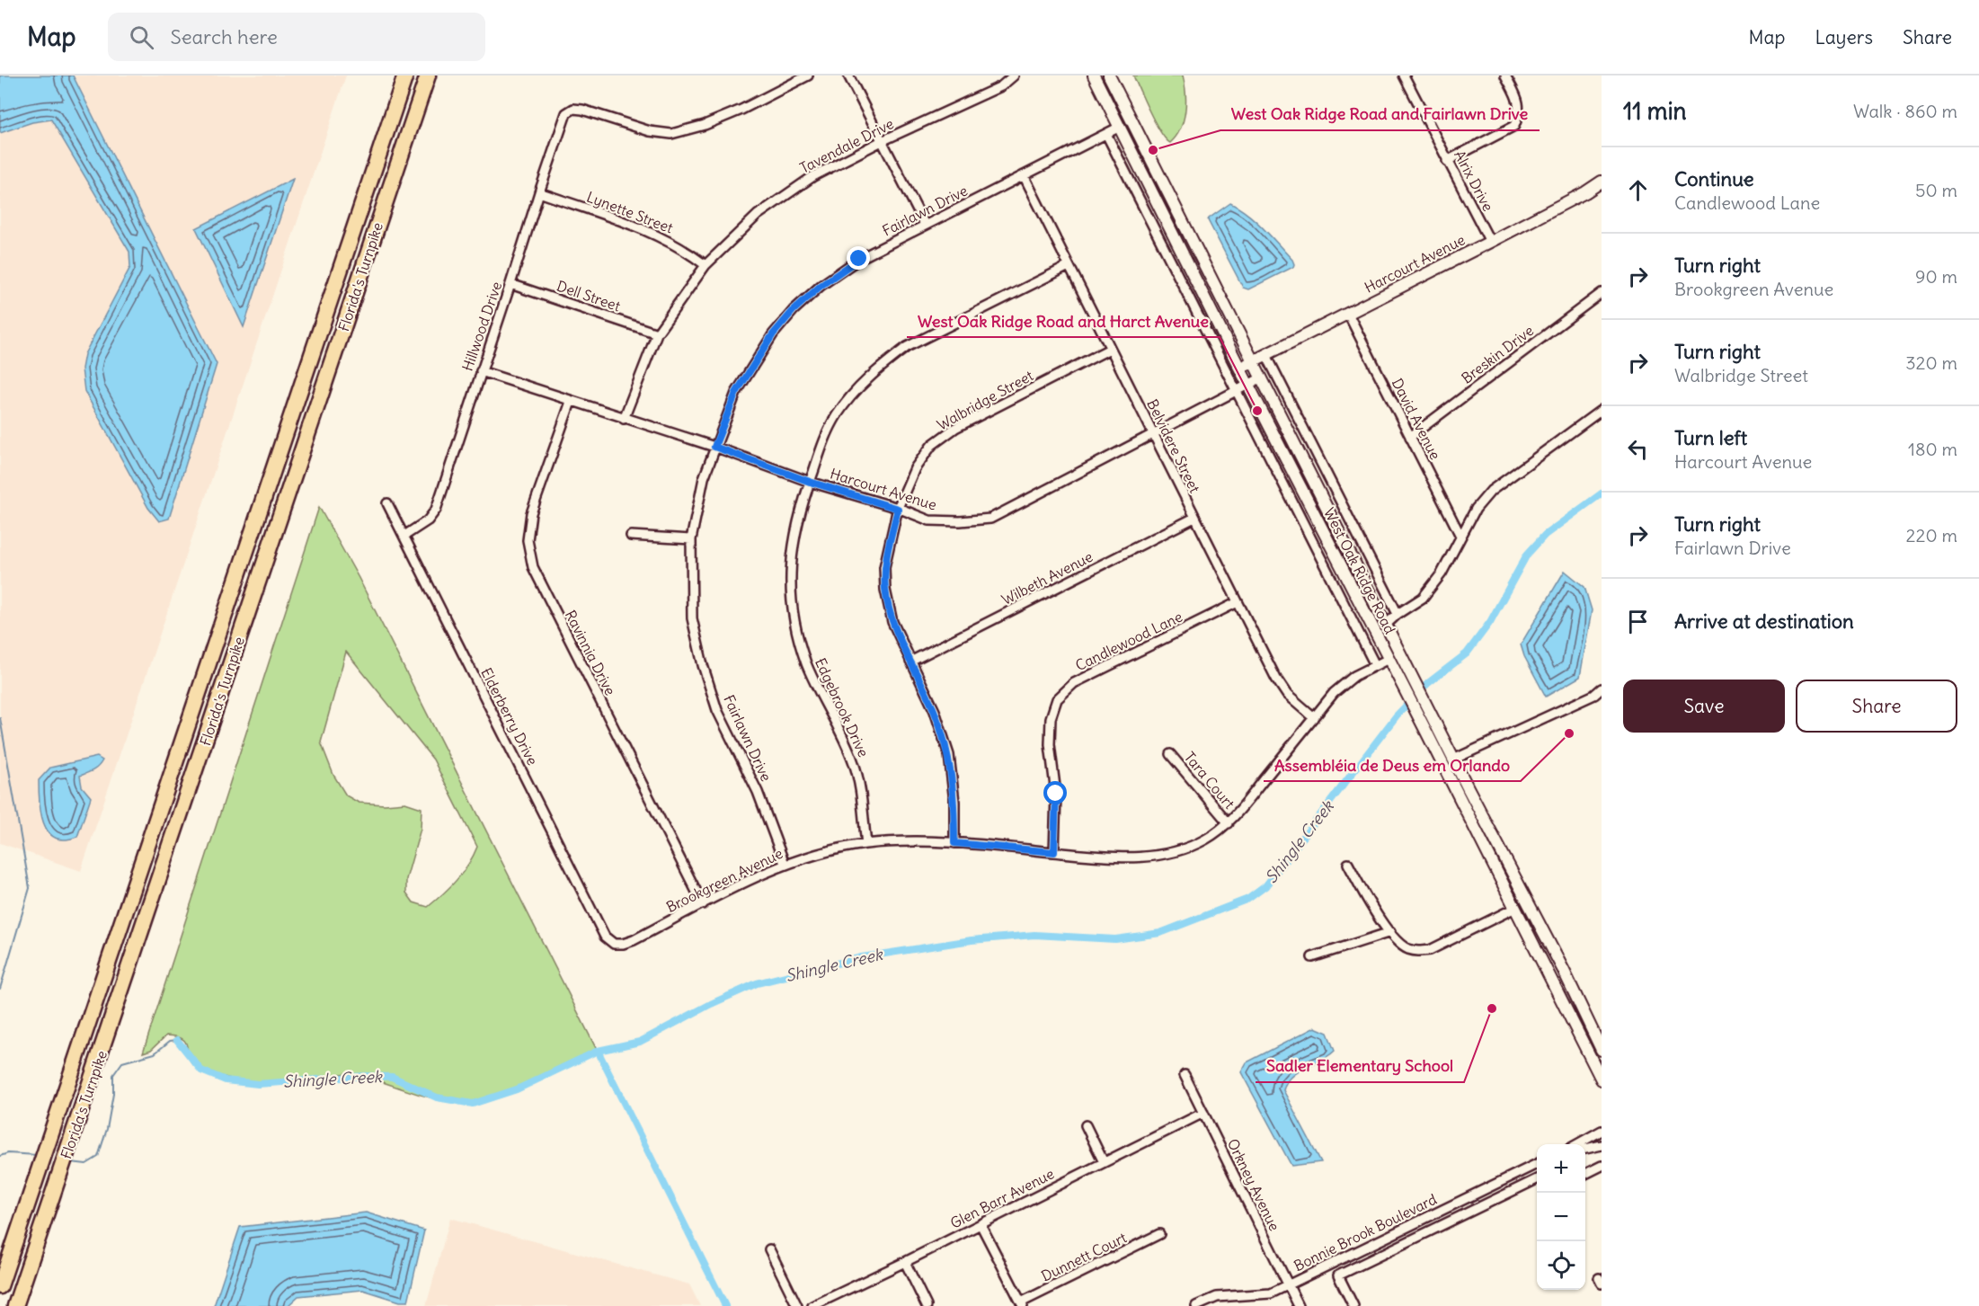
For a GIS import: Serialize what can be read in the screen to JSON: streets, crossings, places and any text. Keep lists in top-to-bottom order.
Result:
{
  "streets": {
    "highway": ["Florida's Turnpike"],
    "street": [
      "Tavendale Drive",
      "Alrix Drive",
      "Fairlawn Drive",
      "Lynette Street",
      "Harcourt Avenue",
      "Dell Street",
      "Hillwood Drive",
      "Breskin Drive",
      "Walbridge Street",
      "David Avenue",
      "Belvidere Street",
      "West Oak Ridge Road",
      "Wilbeth Avenue",
      "Candlewood Lane",
      "Ravinnia Drive",
      "Edgebrook Drive",
      "Elderberry Drive",
      "Tara Court",
      "Brookgreen Avenue",
      "Orkney Avenue",
      "Glen Barr Avenue",
      "Bonnie Brook Boulevard",
      "Dunnett Court"
    ]
  },
  "crossings": [
    ["Tavendale Drive", "Lynette Street"],
    ["Tavendale Drive", "Harcourt Avenue"],
    ["Tavendale Drive", "Dell Street"],
    ["Alrix Drive", "Harcourt Avenue"],
    ["Fairlawn Drive", "Harcourt Avenue"],
    ["Fairlawn Drive", "Belvidere Street"],
    ["Fairlawn Drive", "West Oak Ridge Road"],
    ["Fairlawn Drive", "Brookgreen Avenue"],
    ["Lynette Street", "Hillwood Drive"],
    ["Harcourt Avenue", "Hillwood Drive"],
    ["Harcourt Avenue", "Walbridge Street"],
    ["Harcourt Avenue", "David Avenue"],
    ["Harcourt Avenue", "Belvidere Street"],
    ["Harcourt Avenue", "West Oak Ridge Road"],
    ["Harcourt Avenue", "Ravinnia Drive"],
    ["Harcourt Avenue", "Edgebrook Drive"],
    ["Dell Street", "Hillwood Drive"],
    ["Hillwood Drive", "Elderberry Drive"],
    ["Breskin Drive", "David Avenue"],
    ["Walbridge Street", "Belvidere Street"],
    ["Walbridge Street", "Wilbeth Avenue"],
    ["Walbridge Street", "Brookgreen Avenue"],
    ["Belvidere Street", "Wilbeth Avenue"],
    ["Belvidere Street", "Candlewood Lane"],
    ["Belvidere Street", "Edgebrook Drive"],
    ["Belvidere Street", "Brookgreen Avenue"],
    ["West Oak Ridge Road", "Brookgreen Avenue"],
    ["Candlewood Lane", "Brookgreen Avenue"],
    ["Ravinnia Drive", "Brookgreen Avenue"],
    ["Edgebrook Drive", "Brookgreen Avenue"],
    ["Elderberry Drive", "Brookgreen Avenue"],
    ["Tara Court", "Brookgreen Avenue"],
    ["Orkney Avenue", "Glen Barr Avenue"],
    ["Orkney Avenue", "Bonnie Brook Boulevard"]
  ],
  "water": ["Shingle Creek"],
  "places": [
    "West Oak Ridge Road and Fairlawn Drive",
    "West Oak Ridge Road and Harct Avenue",
    "Assembléia de Deus em Orlando",
    "Sadler Elementary School"
  ],
  "page": {
    "header": "Map",
    "search": "Search here",
    "nav": ["Map", "Layers", "Share"],
    "heading": ["11 min", "Walk · 860 m"],
    "list": [
      ["Continue", "Candlewood Lane", "50 m"],
      ["Turn right", "Brookgreen Avenue", "90 m"],
      ["Turn right", "Walbridge Street", "320 m"],
      ["Turn left", "Harcourt Avenue", "180 m"],
      ["Turn right", "Fairlawn Drive", "220 m"],
      "Arrive at destination"
    ],
    "buttons": ["Save", "Share"],
    "map_buttons": ["+", "−"]
  }
}
